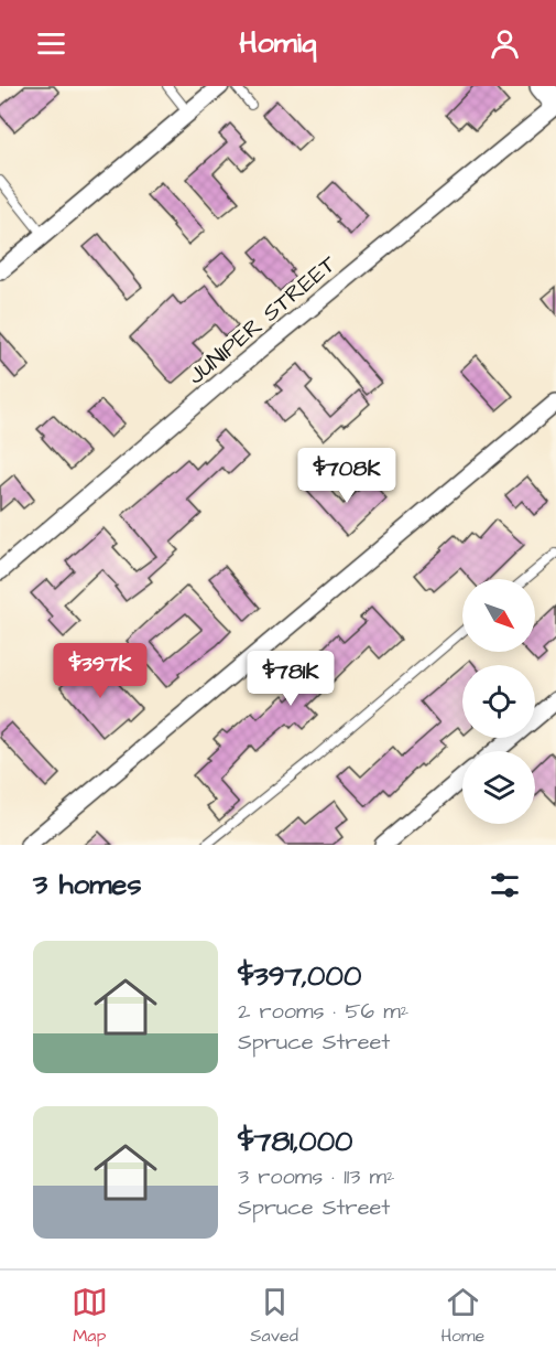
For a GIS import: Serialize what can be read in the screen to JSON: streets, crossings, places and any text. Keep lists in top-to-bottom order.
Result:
{
  "streets": {
    "street": ["JUNIPER STREET"]
  },
  "north": "bottom right",
  "page": {
    "header": "Homiq",
    "price": ["$708K", "$397K", "$781K"],
    "heading": "3 homes",
    "list": [
      {
        "name": "$397,000",
        "note": "2 rooms · 56 m² · Spruce Street"
      },
      {
        "name": "$781,000",
        "note": "3 rooms · 113 m² · Spruce Street"
      }
    ],
    "tabs": ["Map", "Saved", "Home"]
  }
}
